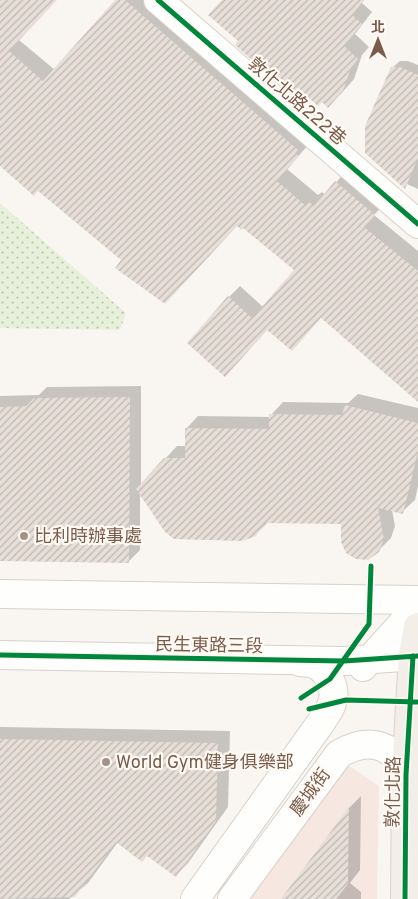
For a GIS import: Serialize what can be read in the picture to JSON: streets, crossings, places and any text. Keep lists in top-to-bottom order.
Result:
{
  "streets": {
    "main road": ["敦化北路"],
    "street": ["敦化北路222巷", "民生東路三段", "慶城街"]
  },
  "crossings": [
    ["民生東路三段", "慶城街"],
    ["民生東路三段", "敦化北路"],
    ["慶城街", "敦化北路"]
  ],
  "places": ["比利時辦事處", "World Gym健身俱樂部"],
  "north": "top"
}
